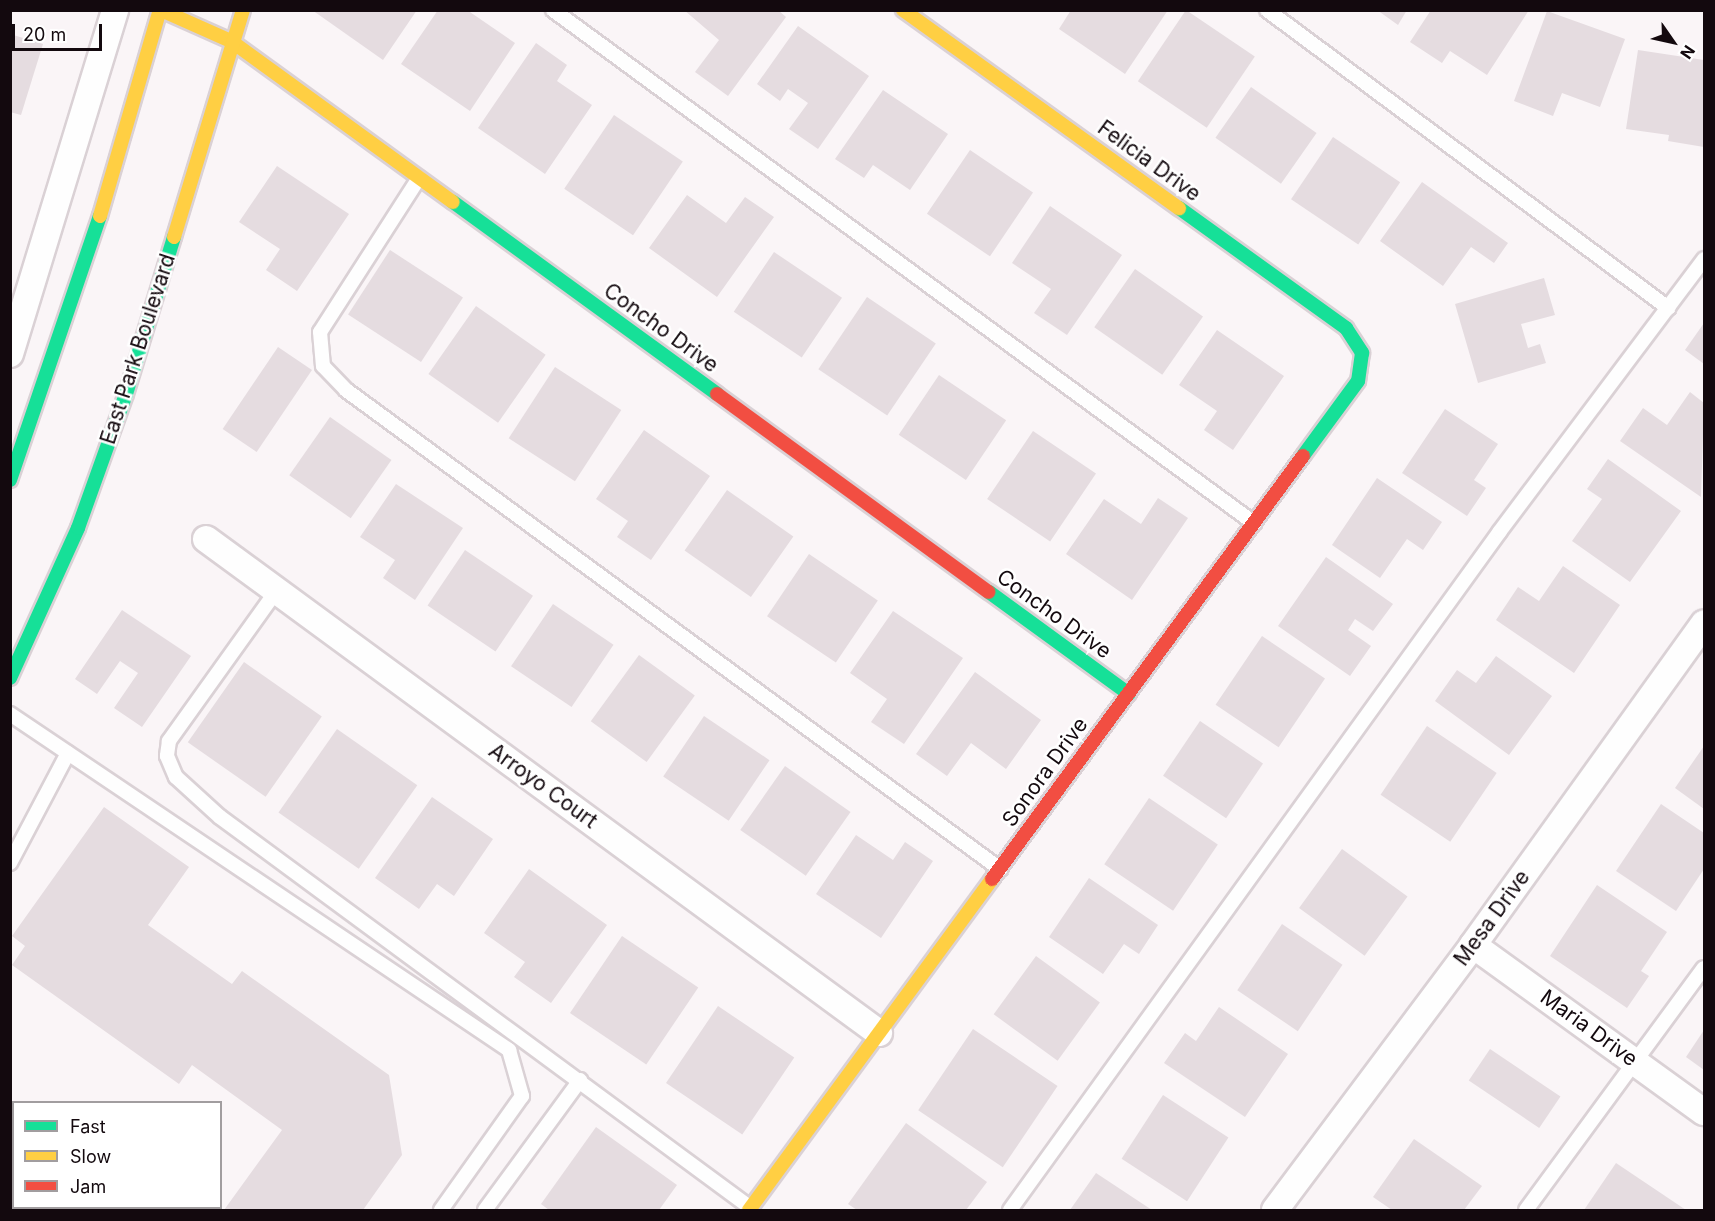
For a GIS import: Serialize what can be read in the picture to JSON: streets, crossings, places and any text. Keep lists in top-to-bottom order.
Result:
{
  "streets": {
    "street": [
      "Felicia Drive",
      "Concho Drive",
      "East Park Boulevard",
      "Sonora Drive",
      "Arroyo Court",
      "Mesa Drive",
      "Maria Drive"
    ]
  },
  "crossings": [
    ["Felicia Drive", "Sonora Drive"],
    ["Concho Drive", "East Park Boulevard"],
    ["Concho Drive", "Sonora Drive"],
    ["Sonora Drive", "Arroyo Court"],
    ["Mesa Drive", "Maria Drive"]
  ],
  "legend": ["Fast", "Slow", "Jam"],
  "scale_bar": "20 m",
  "north": "bottom right"
}
